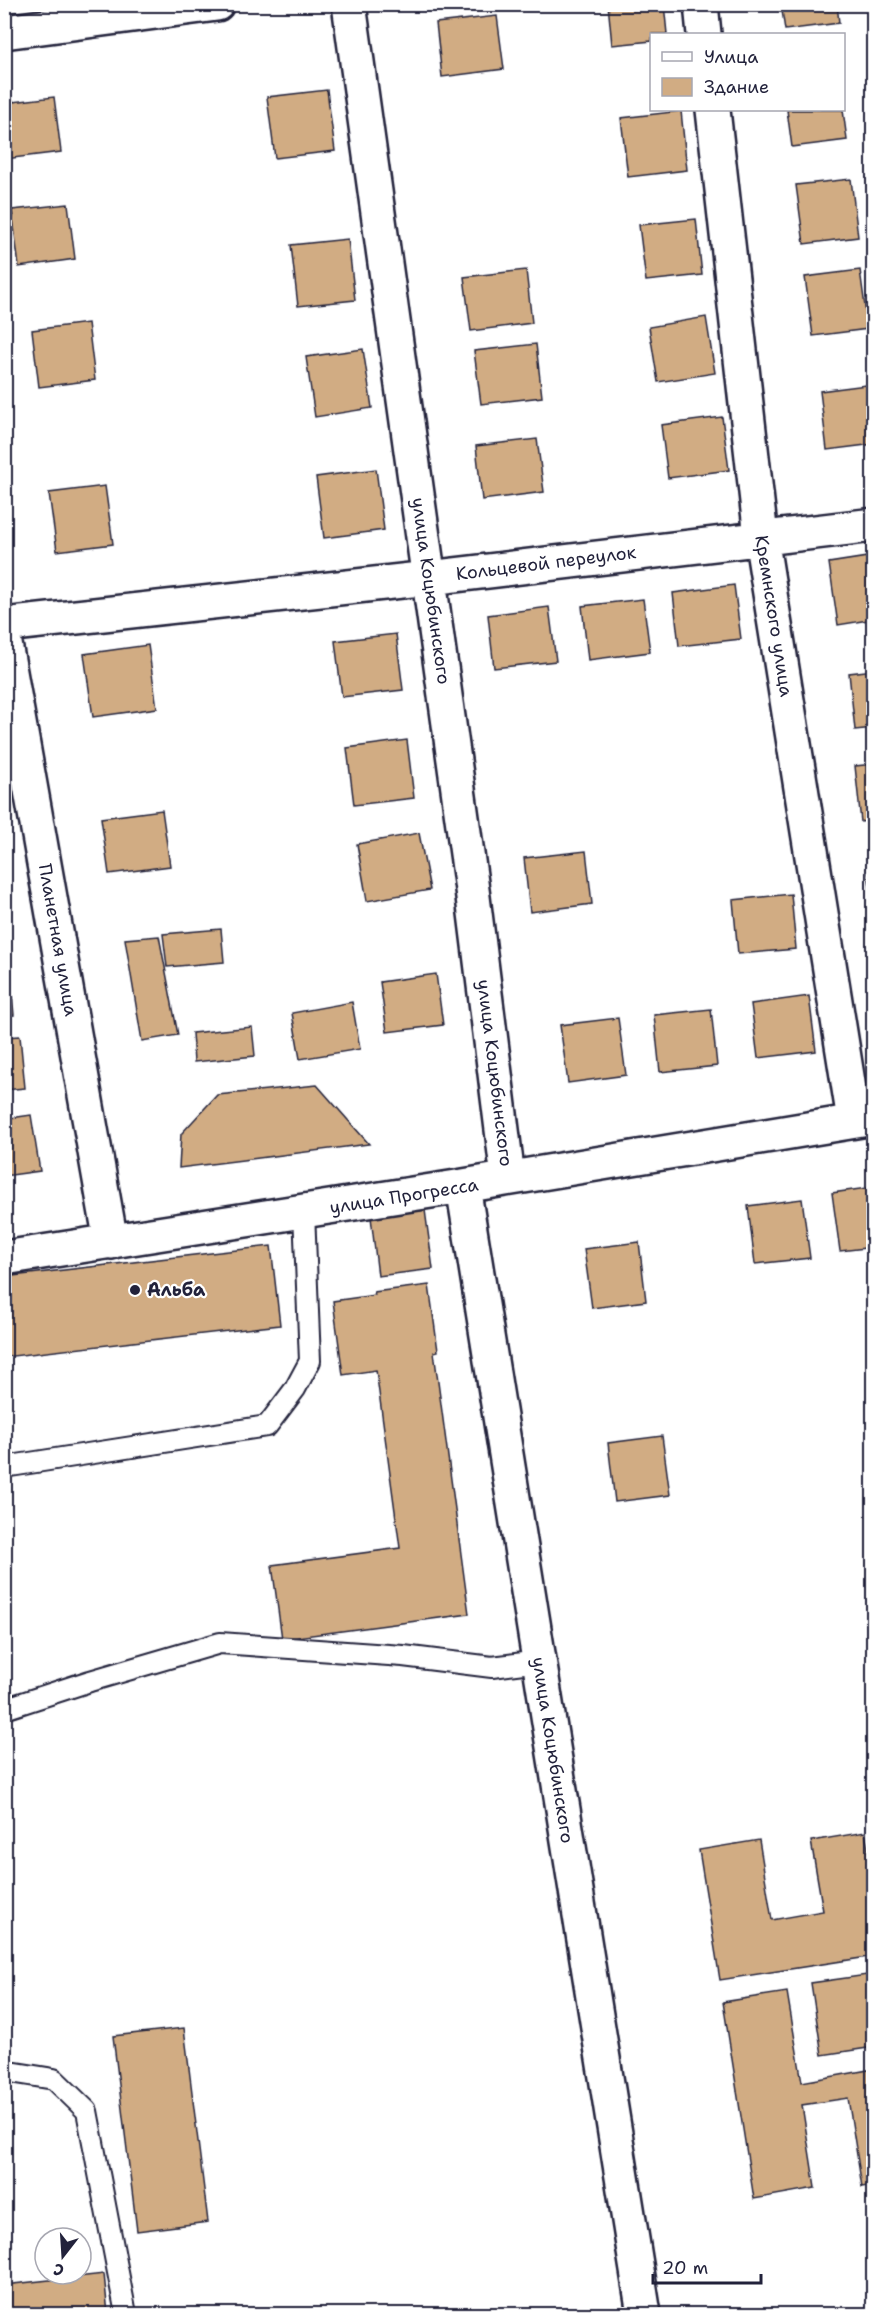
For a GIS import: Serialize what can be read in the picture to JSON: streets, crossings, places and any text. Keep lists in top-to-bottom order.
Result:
{
  "streets": {
    "street": [
      "Кольцевой переулок",
      "улица Коцюбинского",
      "Кремнского улица",
      "Планетная улица",
      "улица Прогресса"
    ]
  },
  "crossings": [
    ["Кольцевой переулок", "улица Коцюбинского"],
    ["Кольцевой переулок", "Кремнского улица"],
    ["улица Коцюбинского", "улица Прогресса"],
    ["Кремнского улица", "улица Прогресса"],
    ["Планетная улица", "улица Прогресса"]
  ],
  "places": ["Альба"],
  "legend": ["Улица", "Здание"],
  "scale_bar": "20 m",
  "north": "bottom"
}
